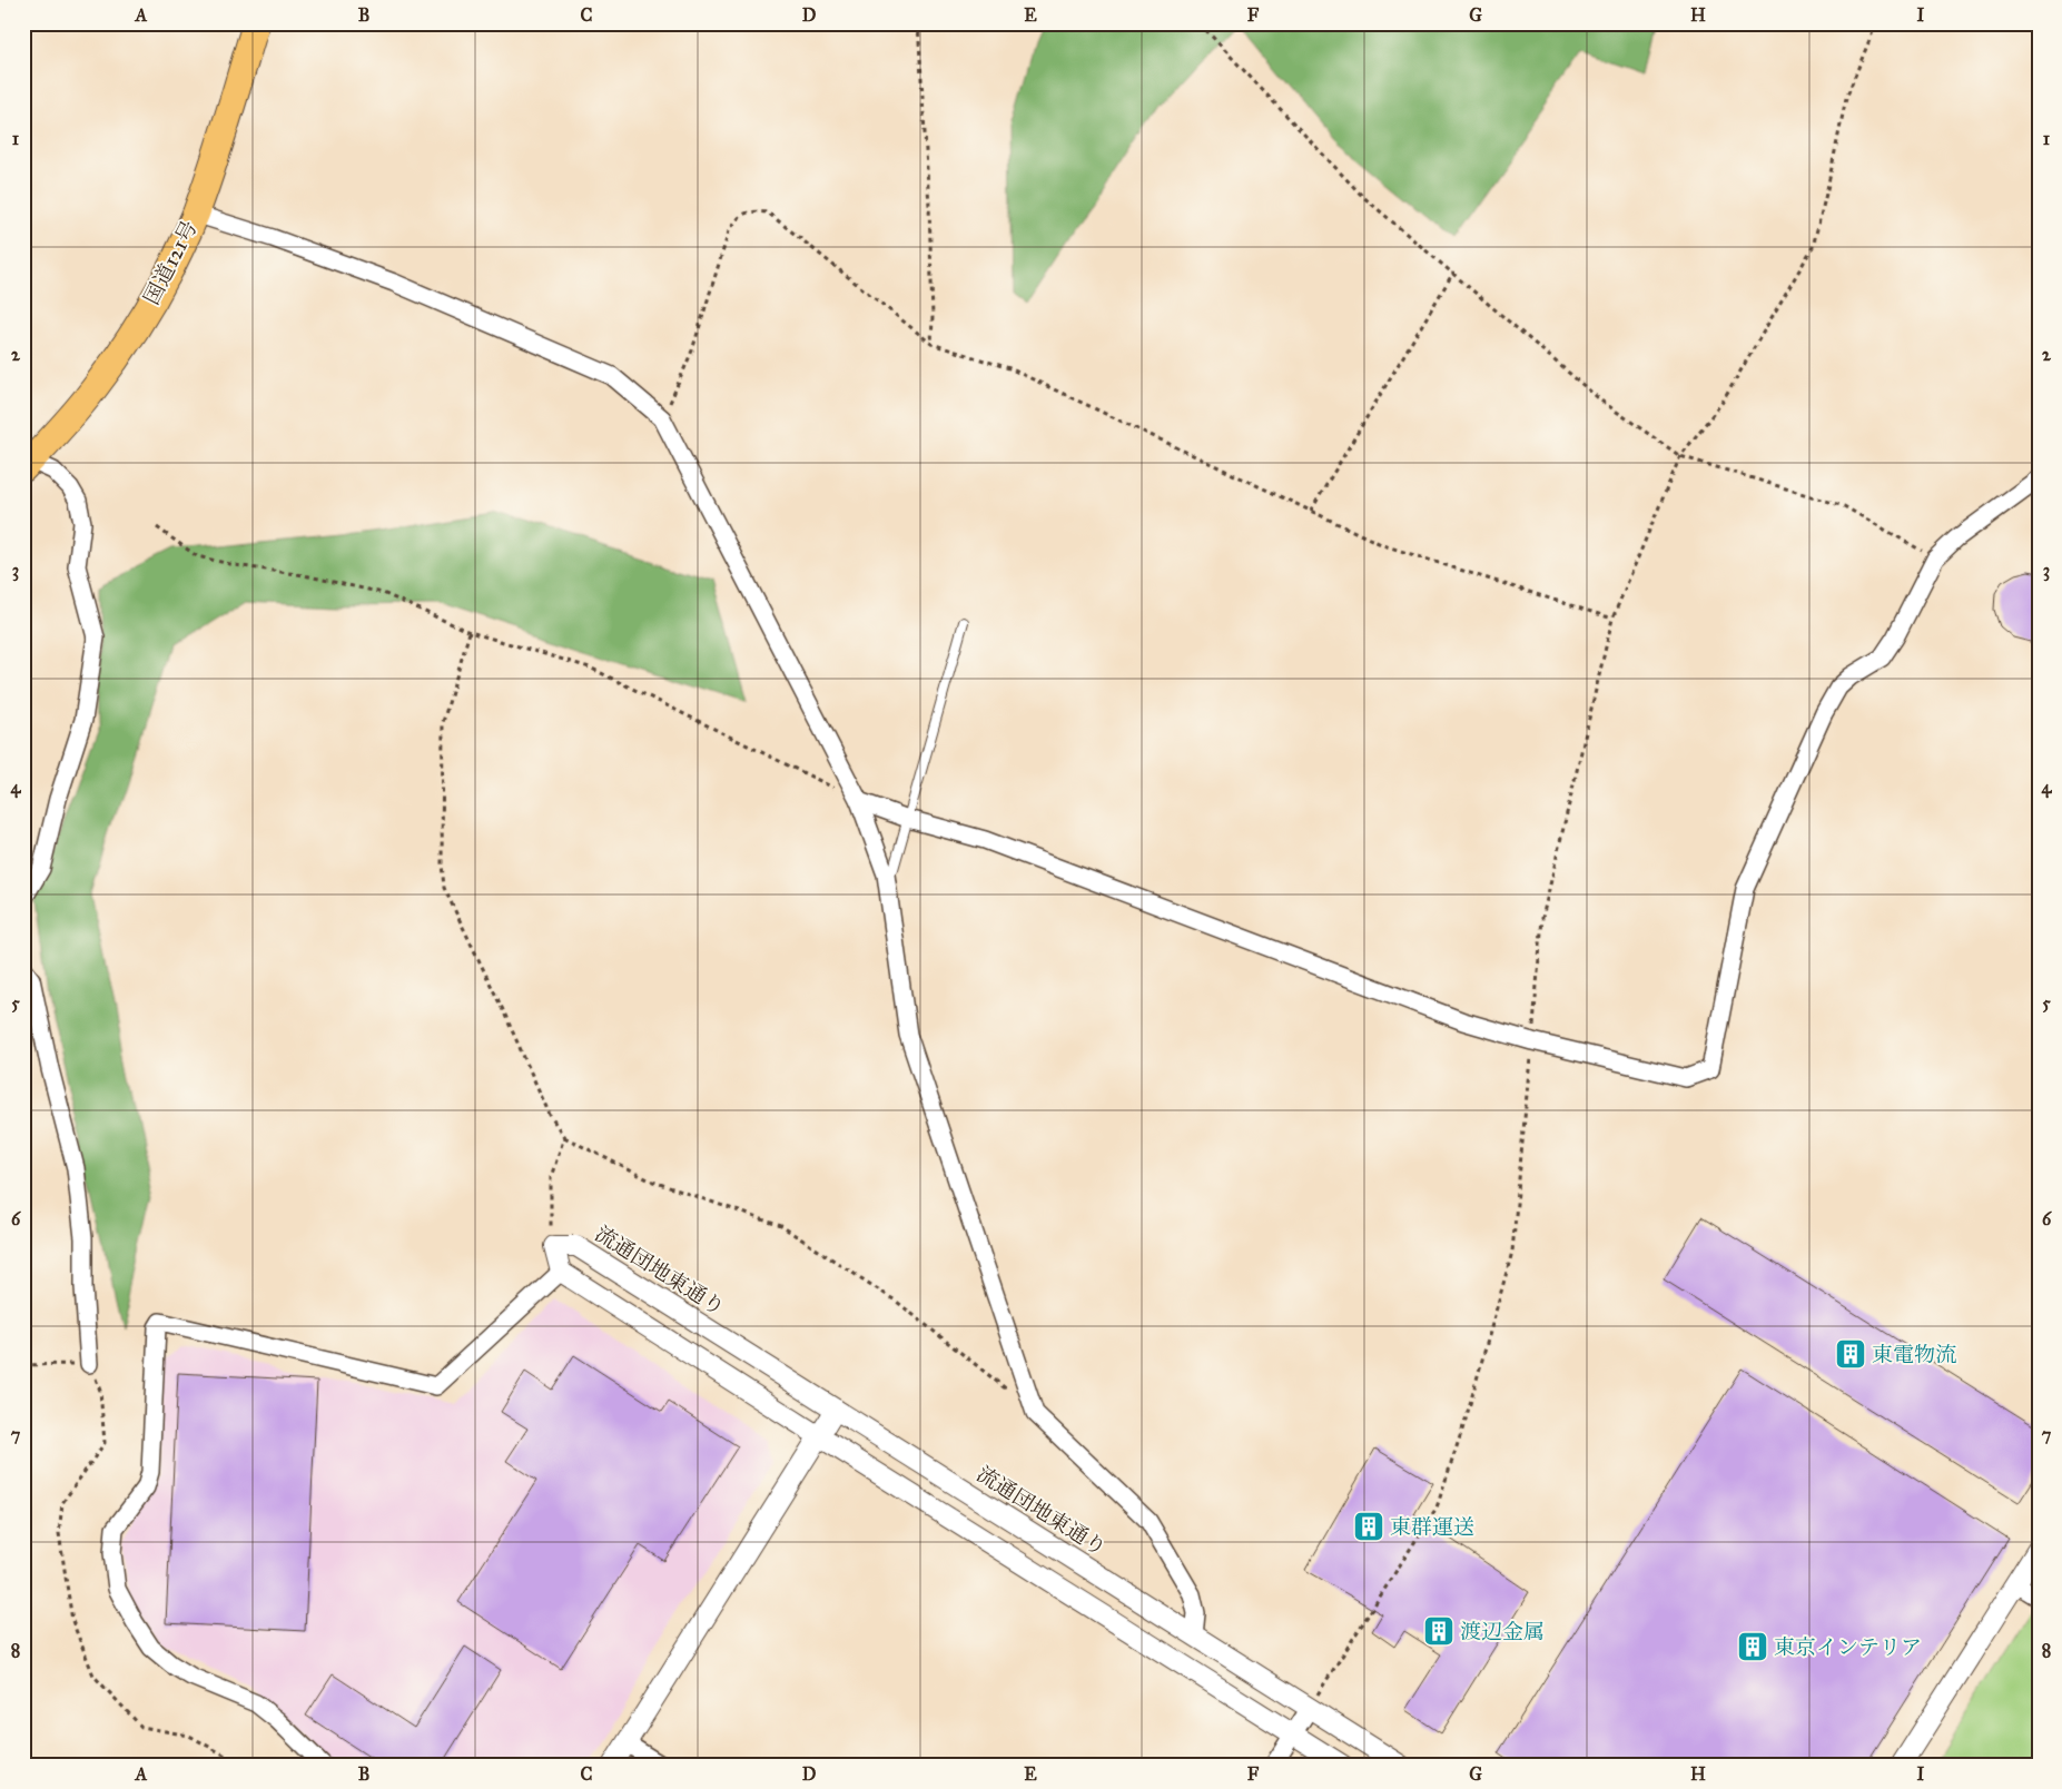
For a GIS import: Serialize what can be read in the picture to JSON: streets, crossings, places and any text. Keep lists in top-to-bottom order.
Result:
{
  "streets": {
    "highway": ["国道121号"],
    "street": ["流通団地東通り"]
  },
  "places": {
    "building": [
      "東電物流",
      "東群運送",
      "渡辺金属",
      "東京インテリア"
    ]
  },
  "grid": {
    "columns": [
      "A",
      "B",
      "C",
      "D",
      "E",
      "F",
      "G",
      "H",
      "I"
    ],
    "rows": [
      "1",
      "2",
      "3",
      "4",
      "5",
      "6",
      "7",
      "8"
    ]
  }
}
